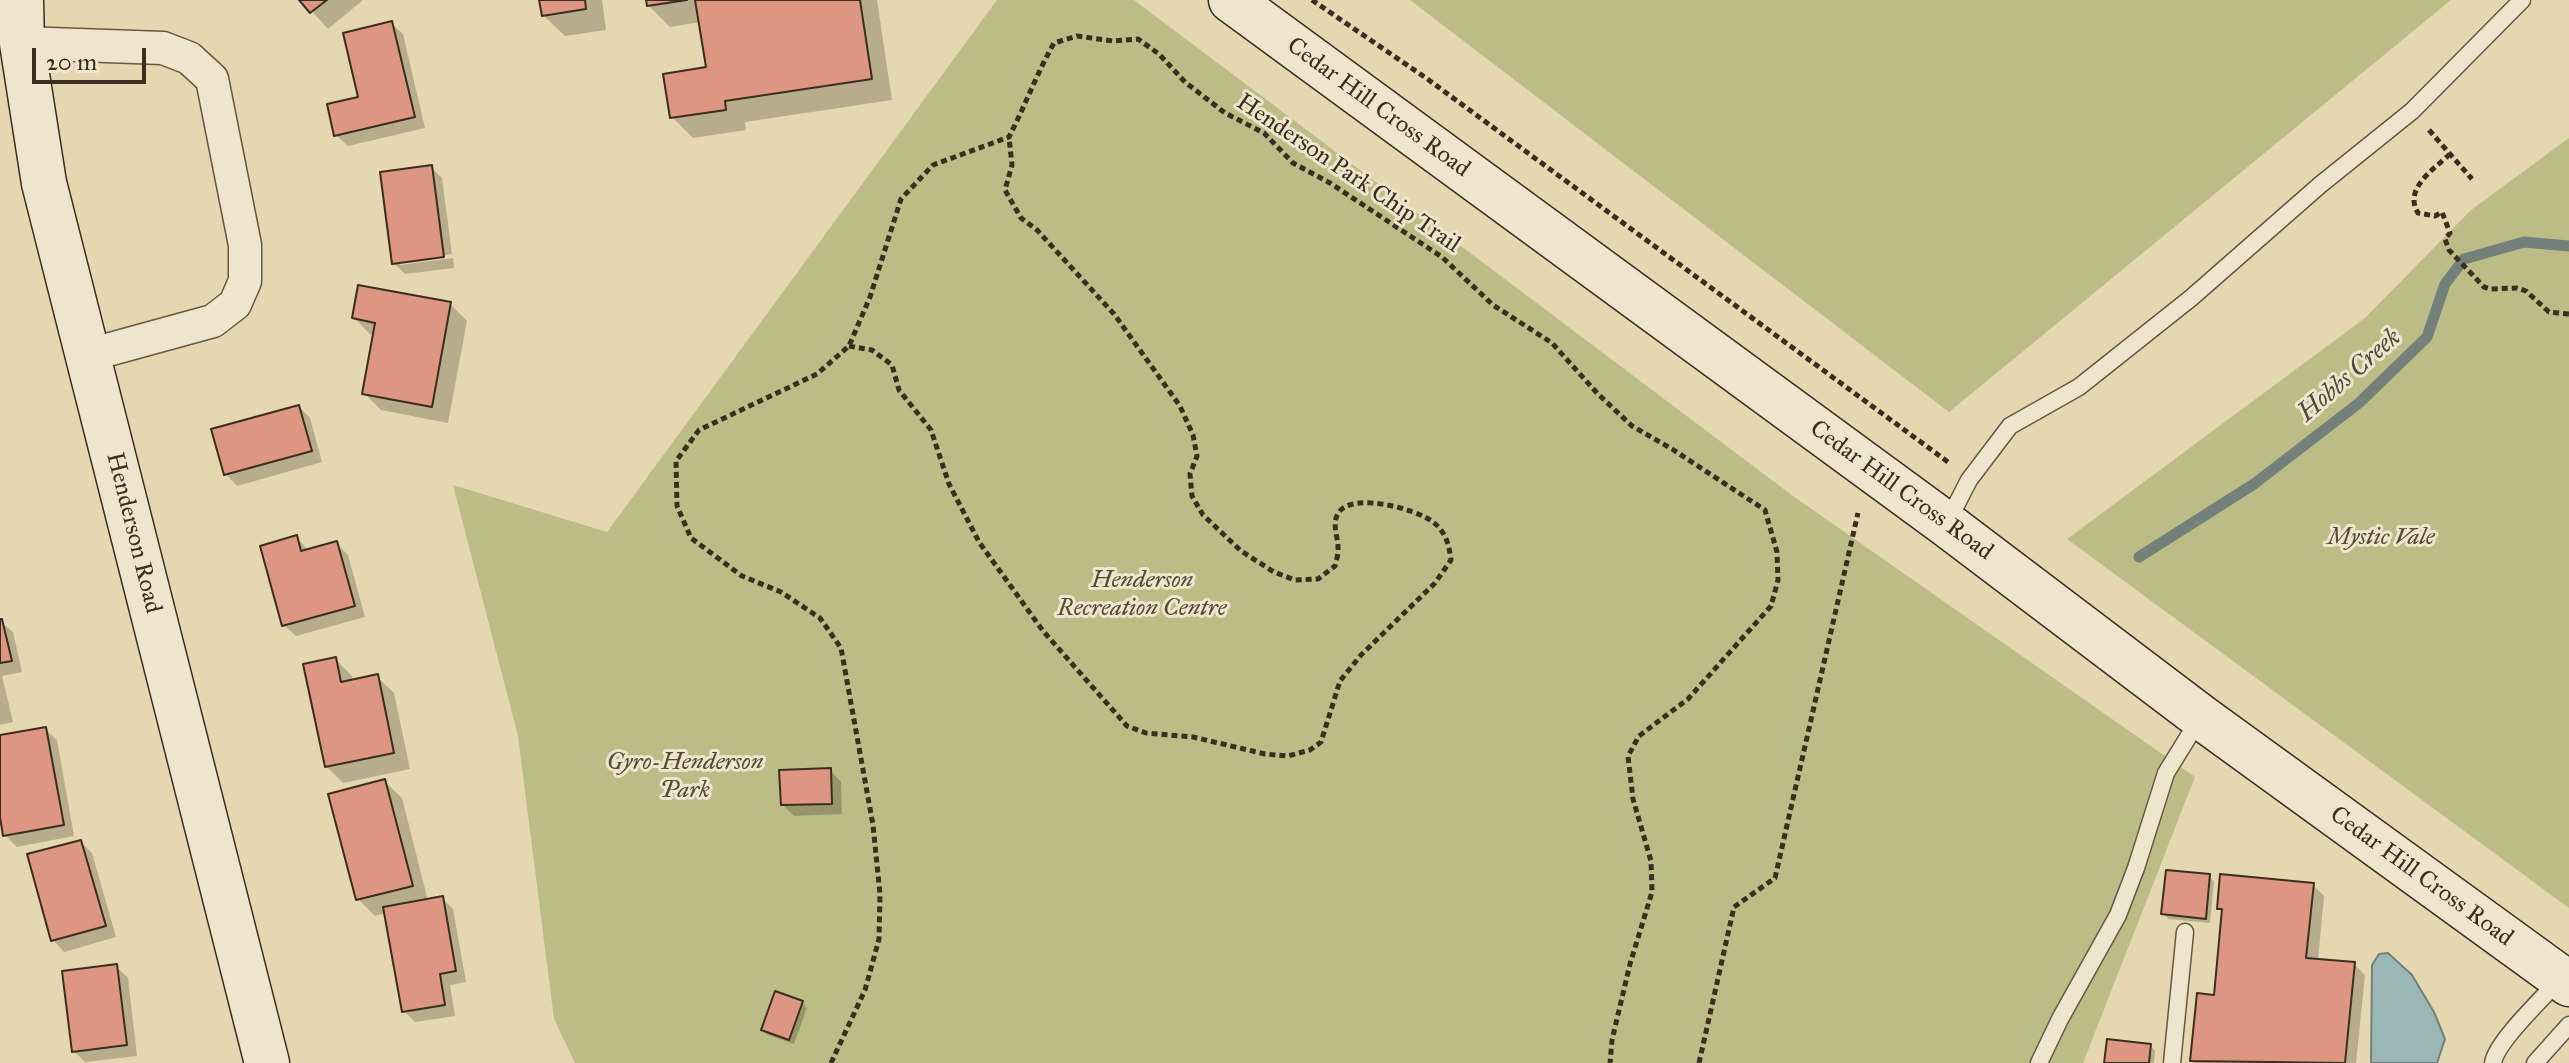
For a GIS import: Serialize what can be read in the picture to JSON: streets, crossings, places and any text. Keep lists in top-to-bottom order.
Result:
{
  "streets": {
    "main road": ["Cedar Hill Cross Road", "Henderson Road"],
    "path": ["Henderson Park Chip Trail"]
  },
  "water": ["Hobbs Creek"],
  "parks": ["Mystic Vale", "Henderson Recreation Centre", "Gyro-Henderson Park"],
  "scale_bar": "20 m"
}
